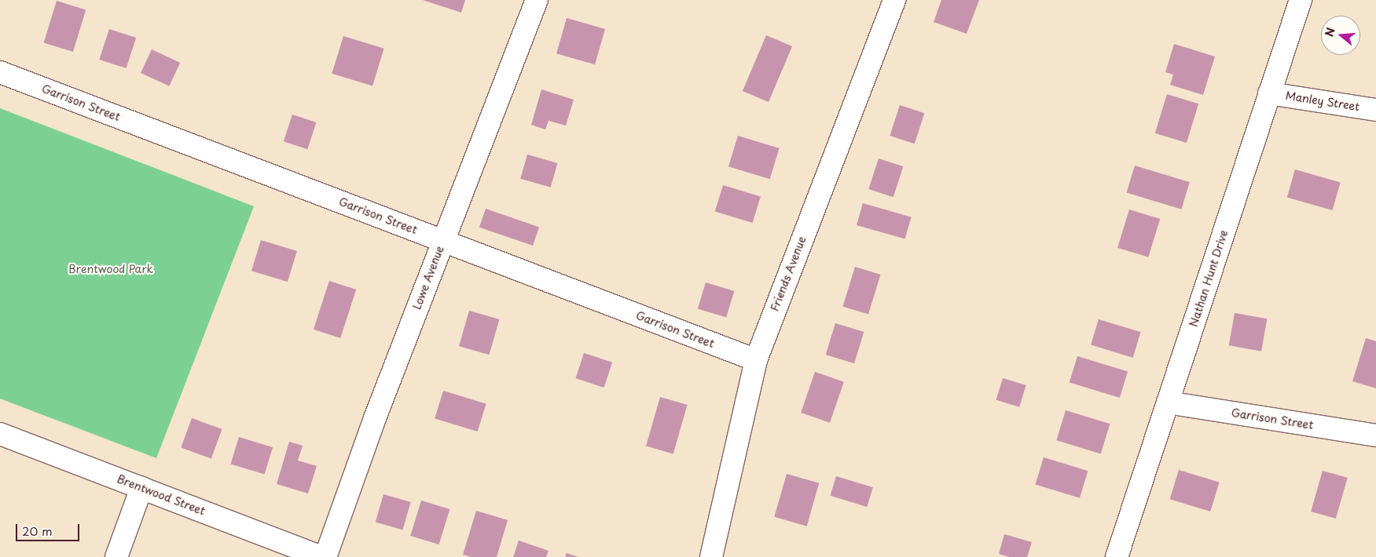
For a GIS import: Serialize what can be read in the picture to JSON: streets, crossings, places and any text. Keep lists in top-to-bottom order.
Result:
{
  "streets": {
    "street": [
      "Manley Street",
      "Garrison Street",
      "Friends Avenue",
      "Lowe Avenue",
      "Nathan Hunt Drive",
      "Brentwood Street"
    ]
  },
  "crossings": [
    ["Manley Street", "Nathan Hunt Drive"],
    ["Garrison Street", "Friends Avenue"],
    ["Garrison Street", "Lowe Avenue"],
    ["Garrison Street", "Nathan Hunt Drive"]
  ],
  "parks": ["Brentwood Park"],
  "scale_bar": "20 m",
  "north": "left"
}
